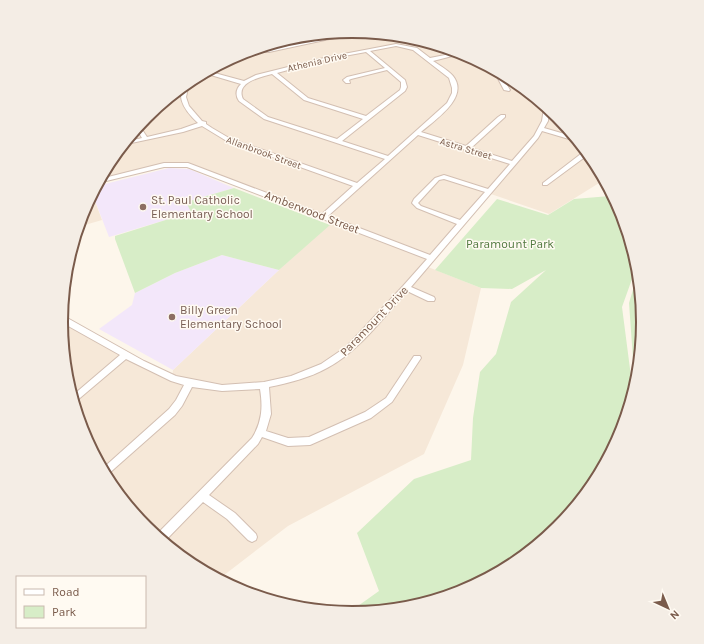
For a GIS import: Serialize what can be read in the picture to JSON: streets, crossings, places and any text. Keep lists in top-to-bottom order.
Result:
{
  "streets": {
    "street": [
      "Athenia Drive",
      "Astra Street",
      "Allanbrook Street",
      "Amberwood Street",
      "Paramount Drive"
    ]
  },
  "crossings": [
    ["Athenia Drive", "Astra Street"],
    ["Athenia Drive", "Allanbrook Street"],
    ["Athenia Drive", "Amberwood Street"],
    ["Astra Street", "Paramount Drive"],
    ["Amberwood Street", "Paramount Drive"]
  ],
  "parks": ["Paramount Park"],
  "places": ["St. Paul Catholic Elementary School", "Billy Green Elementary School"],
  "legend": ["Road", "Park"],
  "north": "bottom right"
}
